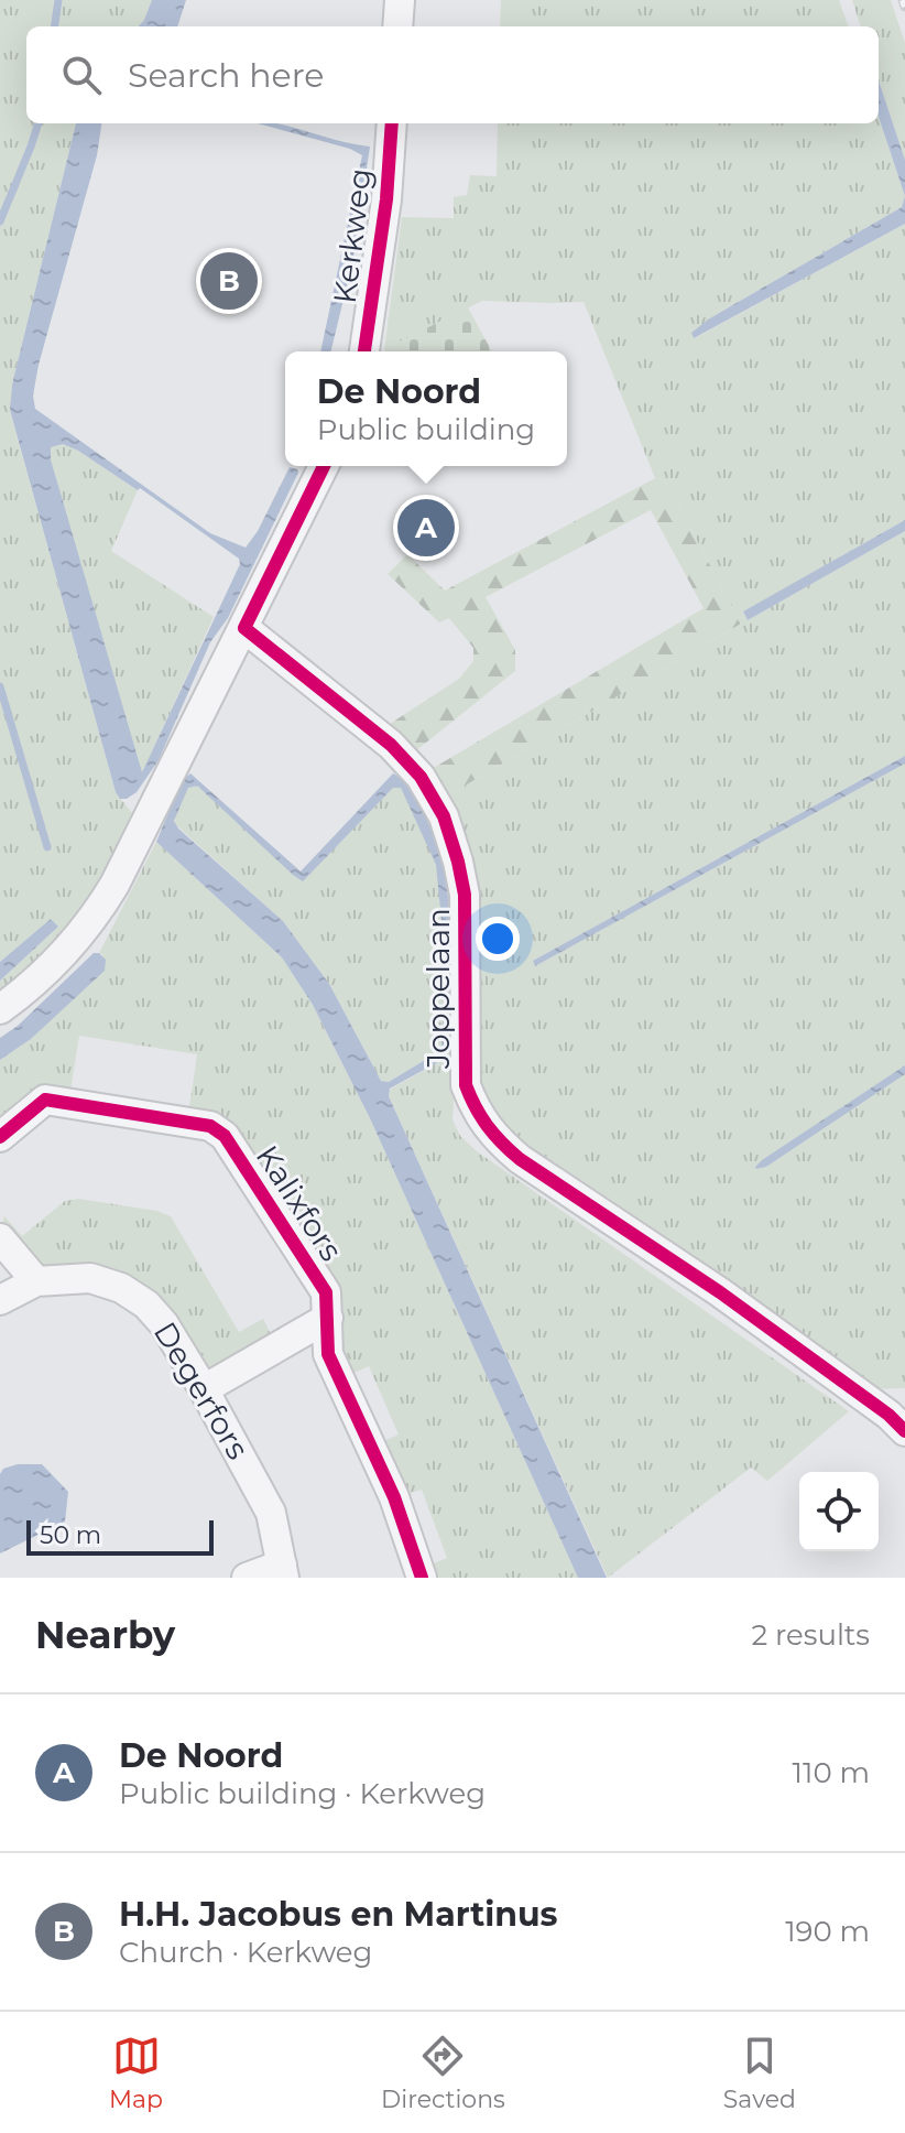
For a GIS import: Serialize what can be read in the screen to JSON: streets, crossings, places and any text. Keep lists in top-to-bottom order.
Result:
{
  "streets": {
    "street": [
      "Kerkweg",
      "Joppelaan",
      "Kalixfors",
      "Degerfors"
    ]
  },
  "scale_bar": "50 m",
  "page": {
    "search": "Search here",
    "pins": ["B", "A"],
    "popup": ["De Noord", "Public building"],
    "scale": "50 m",
    "heading": ["Nearby", "2 results"],
    "list": [
      {
        "mark": "A",
        "name": "De Noord",
        "note": "Public building · Kerkweg",
        "value": "110 m"
      },
      {
        "mark": "B",
        "name": "H.H. Jacobus en Martinus",
        "note": "Church · Kerkweg",
        "value": "190 m"
      }
    ],
    "nav": ["Map", "Directions", "Saved"]
  }
}
